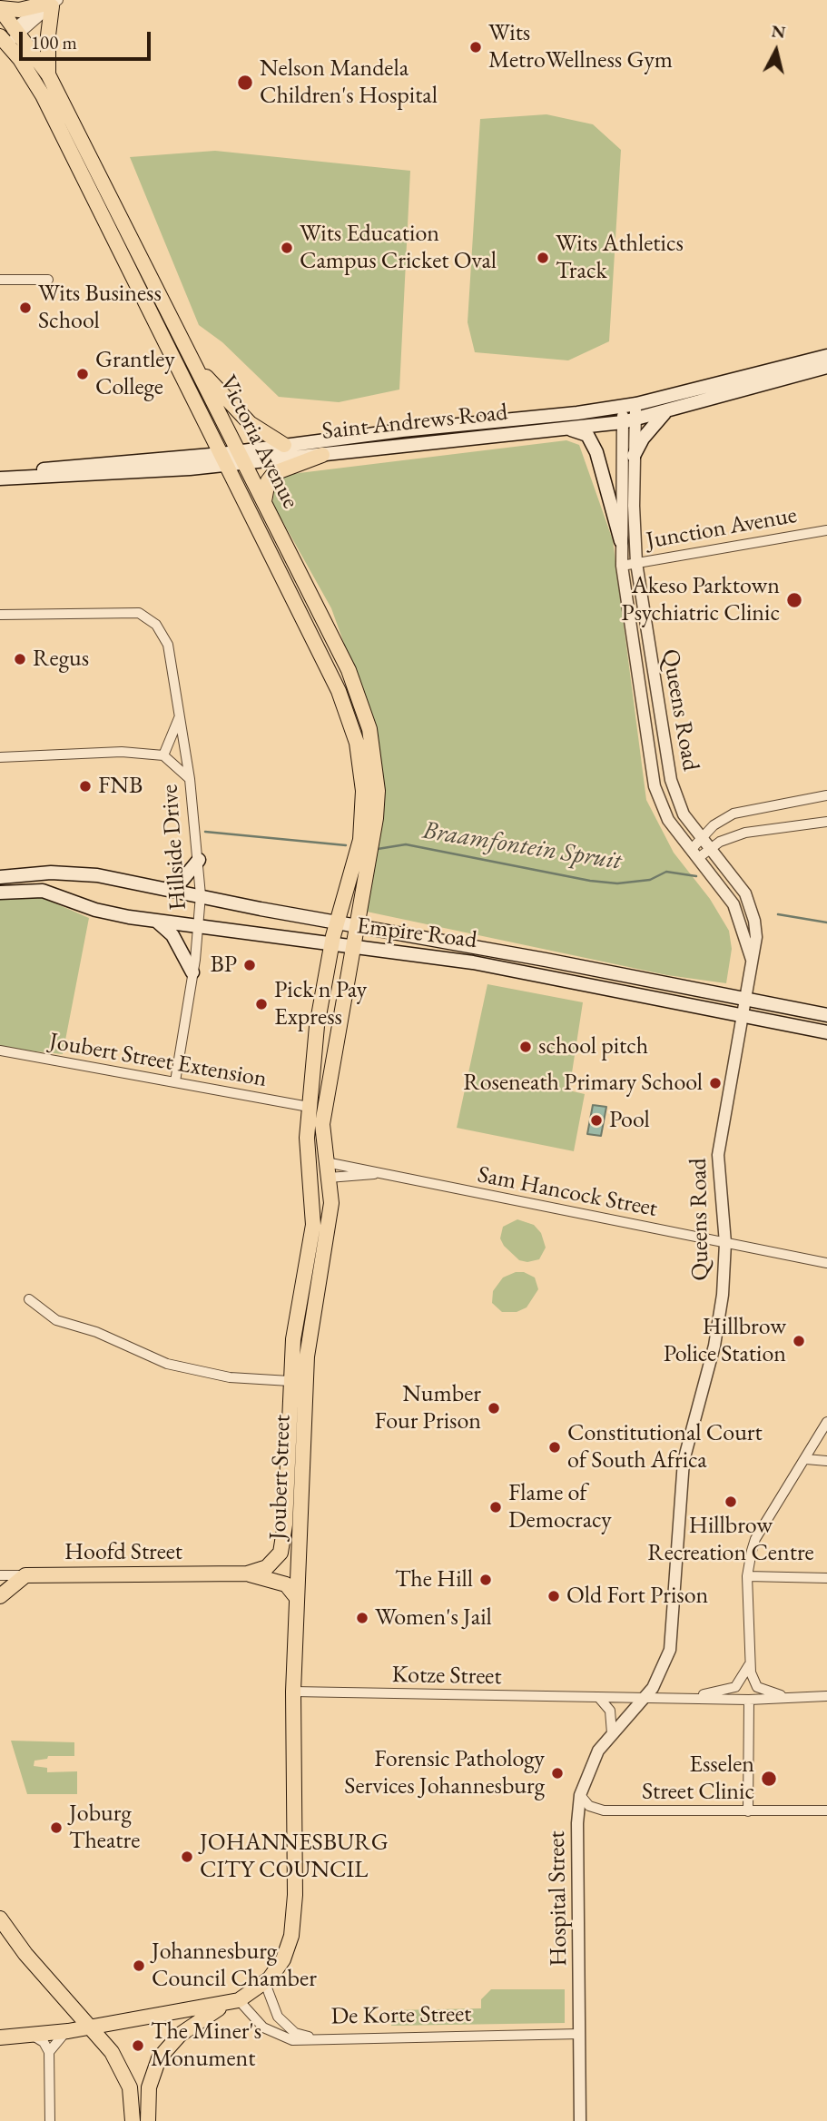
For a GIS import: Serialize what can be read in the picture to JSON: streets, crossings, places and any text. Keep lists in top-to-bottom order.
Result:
{
  "streets": {
    "main road": [
      "Saint Andrews Road",
      "Victoria Avenue",
      "Empire Road",
      "Joubert Street",
      "Hoofd Street"
    ],
    "street": [
      "Junction Avenue",
      "Queens Road",
      "Hillside Drive",
      "Joubert Street Extension",
      "Sam Hancock Street",
      "Kotze Street",
      "Hospital Street",
      "De Korte Street"
    ]
  },
  "crossings": [
    ["Saint Andrews Road", "Victoria Avenue"],
    ["Saint Andrews Road", "Queens Road"],
    ["Victoria Avenue", "Empire Road"],
    ["Victoria Avenue", "Joubert Street"],
    ["Junction Avenue", "Queens Road"],
    ["Queens Road", "Empire Road"],
    ["Queens Road", "Sam Hancock Street"],
    ["Queens Road", "Kotze Street"],
    ["Queens Road", "Hospital Street"],
    ["Hillside Drive", "Empire Road"],
    ["Hillside Drive", "Joubert Street Extension"],
    ["Empire Road", "Joubert Street"],
    ["Joubert Street Extension", "Joubert Street"],
    ["Sam Hancock Street", "Joubert Street"],
    ["Joubert Street", "Hoofd Street"],
    ["Joubert Street", "Kotze Street"],
    ["Joubert Street", "De Korte Street"],
    ["Kotze Street", "Hospital Street"],
    ["Hospital Street", "De Korte Street"]
  ],
  "water": ["Braamfontein Spruit"],
  "places": [
    "Wits MetroWellness Gym",
    "Nelson Mandela Children's Hospital",
    "Wits Education Campus Cricket Oval",
    "Wits Athletics Track",
    "Wits Business School",
    "Grantley College",
    "Akeso Parktown Psychiatric Clinic",
    "Regus",
    "FNB",
    "BP",
    "Pick n Pay Express",
    "school pitch",
    "Roseneath Primary School",
    "Pool",
    "Hillbrow Police Station",
    "Number Four Prison",
    "Constitutional Court of South Africa",
    "Hillbrow Recreation Centre",
    "Flame of Democracy",
    "The Hill",
    "Old Fort Prison",
    "Women's Jail",
    "Forensic Pathology Services Johannesburg",
    "Esselen Street Clinic",
    "Joburg Theatre",
    "JOHANNESBURG CITY COUNCIL",
    "Johannesburg Council Chamber",
    "The Miner's Monument"
  ],
  "scale_bar": "100 m",
  "north": "top"
}
